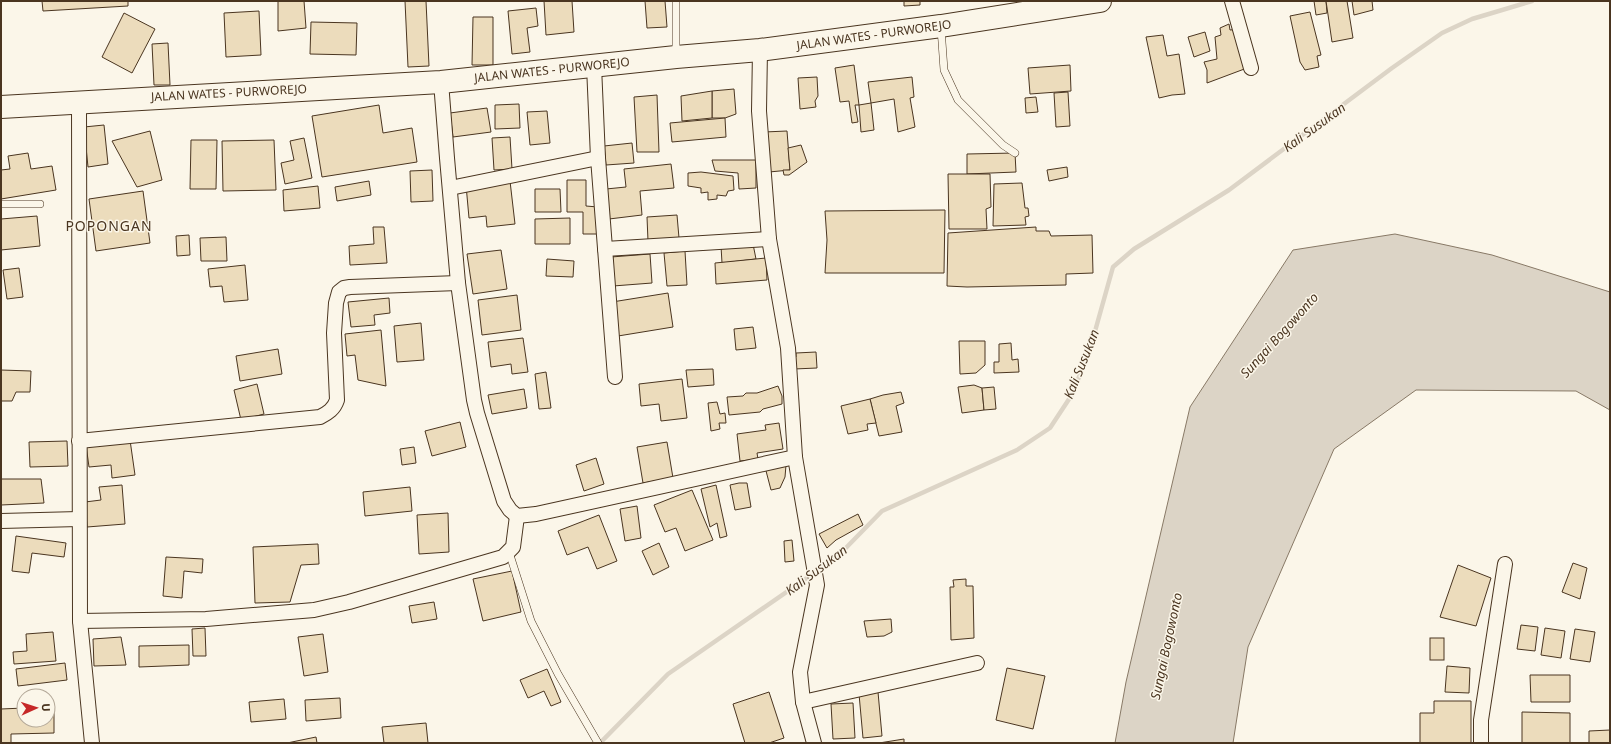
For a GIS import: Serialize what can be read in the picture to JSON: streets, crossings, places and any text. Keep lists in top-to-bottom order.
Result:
{
  "streets": {
    "highway": ["JALAN WATES - PURWOREJO"]
  },
  "districts": ["POPONGAN"],
  "water": ["Kali Susukan", "Sungai Bogowonto"],
  "north": "right"
}
